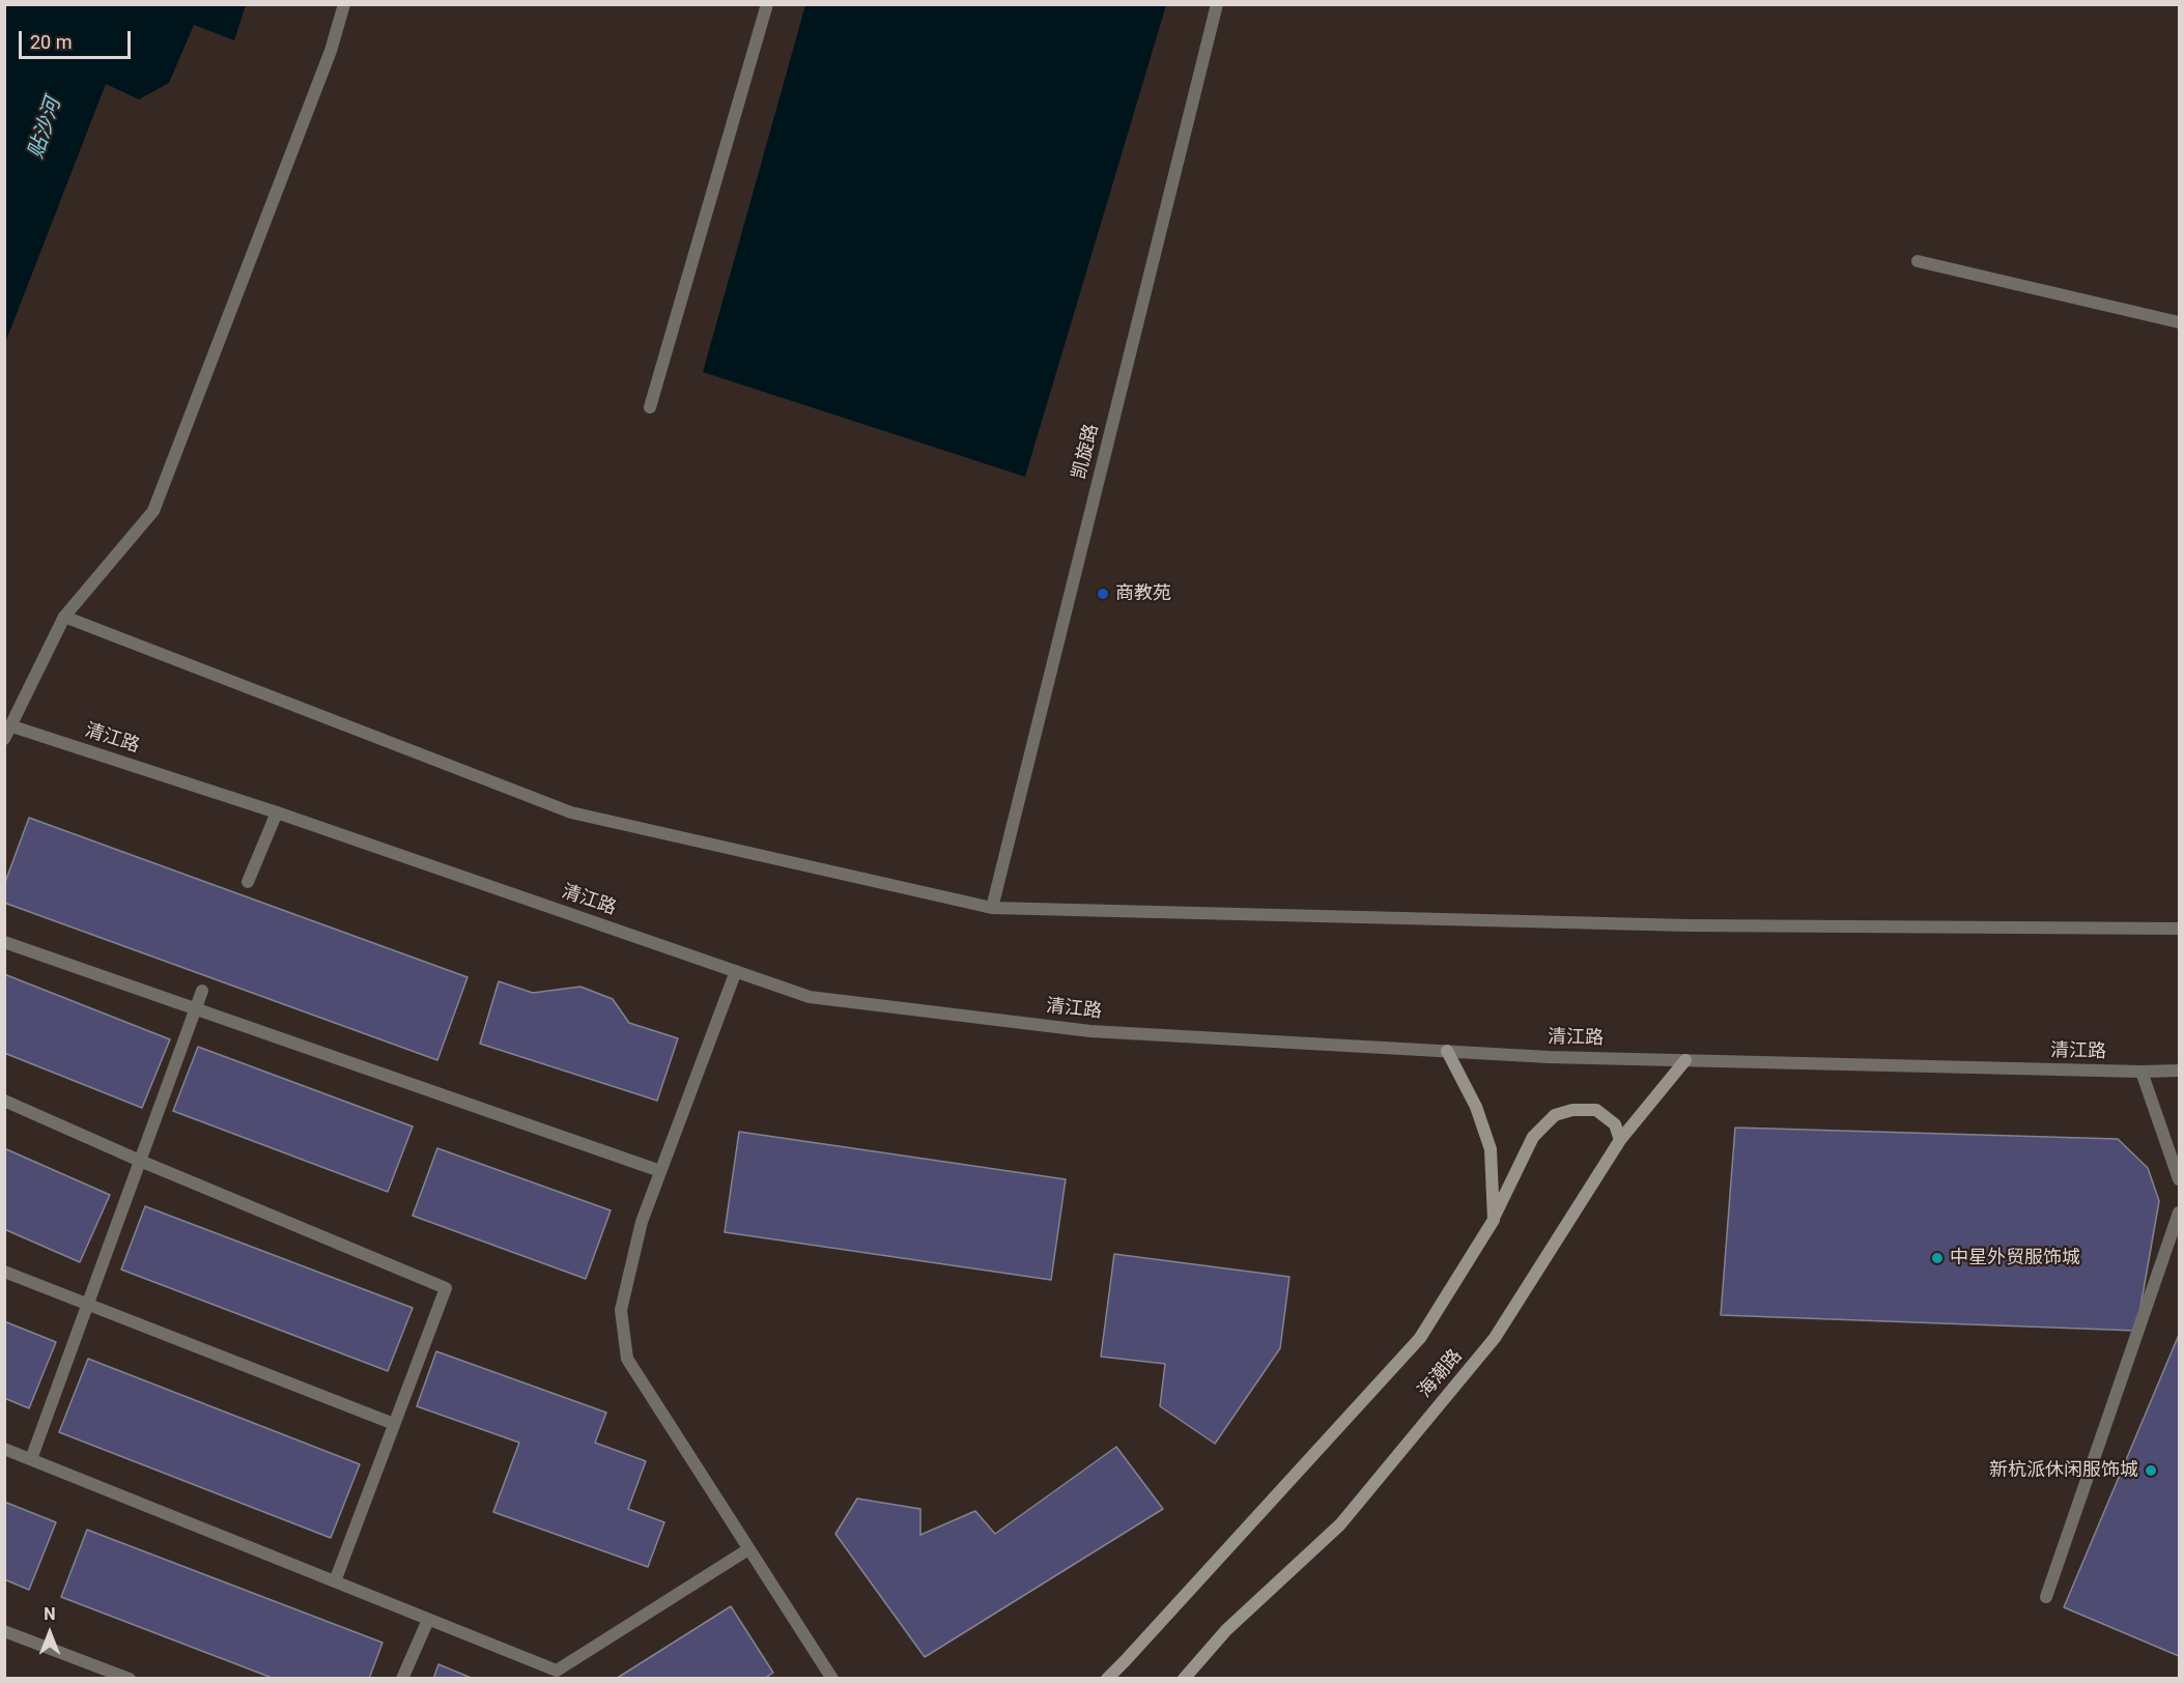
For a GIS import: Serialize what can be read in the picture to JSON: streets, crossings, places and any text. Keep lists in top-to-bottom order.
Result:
{
  "streets": {
    "main road": ["海潮路"],
    "street": ["凯旋路", "清江路"]
  },
  "crossings": [
    ["清江路", "海潮路"]
  ],
  "water": ["贴沙河"],
  "places": ["商教苑", "中星外贸服饰城", "新杭派休闲服饰城"],
  "scale_bar": "20 m",
  "north": "top"
}
